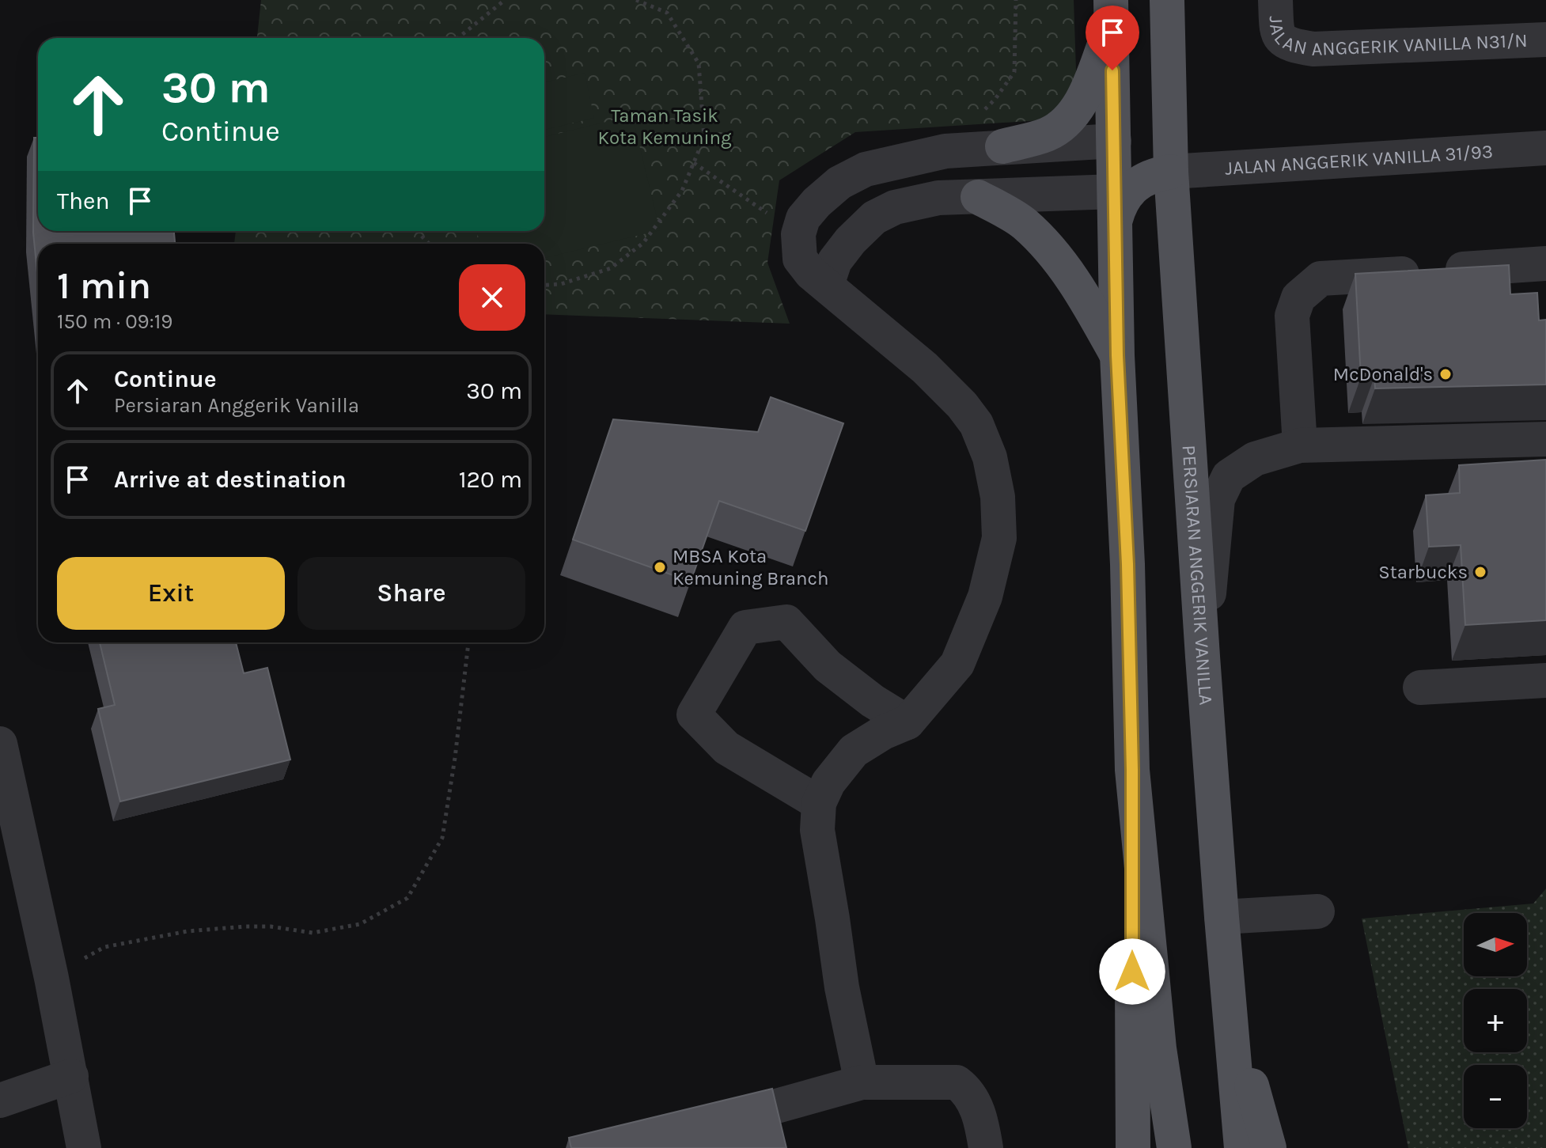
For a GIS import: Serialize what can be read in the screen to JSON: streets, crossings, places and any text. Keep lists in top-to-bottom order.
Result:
{
  "streets": {
    "main road": ["PERSIARAN ANGGERIK VANILLA"],
    "street": ["JALAN ANGGERIK VANILLA N31/N", "JALAN ANGGERIK VANILLA 31/93"]
  },
  "crossings": [
    ["JALAN ANGGERIK VANILLA 31/93", "PERSIARAN ANGGERIK VANILLA"]
  ],
  "parks": ["Taman Tasik Kota Kemuning"],
  "places": ["McDonald's", "MBSA Kota Kemuning Branch", "Starbucks"],
  "north": "right",
  "page": {
    "turn": ["30 m", "Continue"],
    "then": "Then",
    "heading": ["1 min", "150 m · 09:19"],
    "list": [
      {
        "name": "Continue",
        "note": "Persiaran Anggerik Vanilla",
        "value": "30 m"
      },
      {
        "name": "Arrive at destination",
        "value": "120 m"
      }
    ],
    "buttons": ["Exit", "Share"],
    "map_buttons": ["+", "−"]
  }
}
